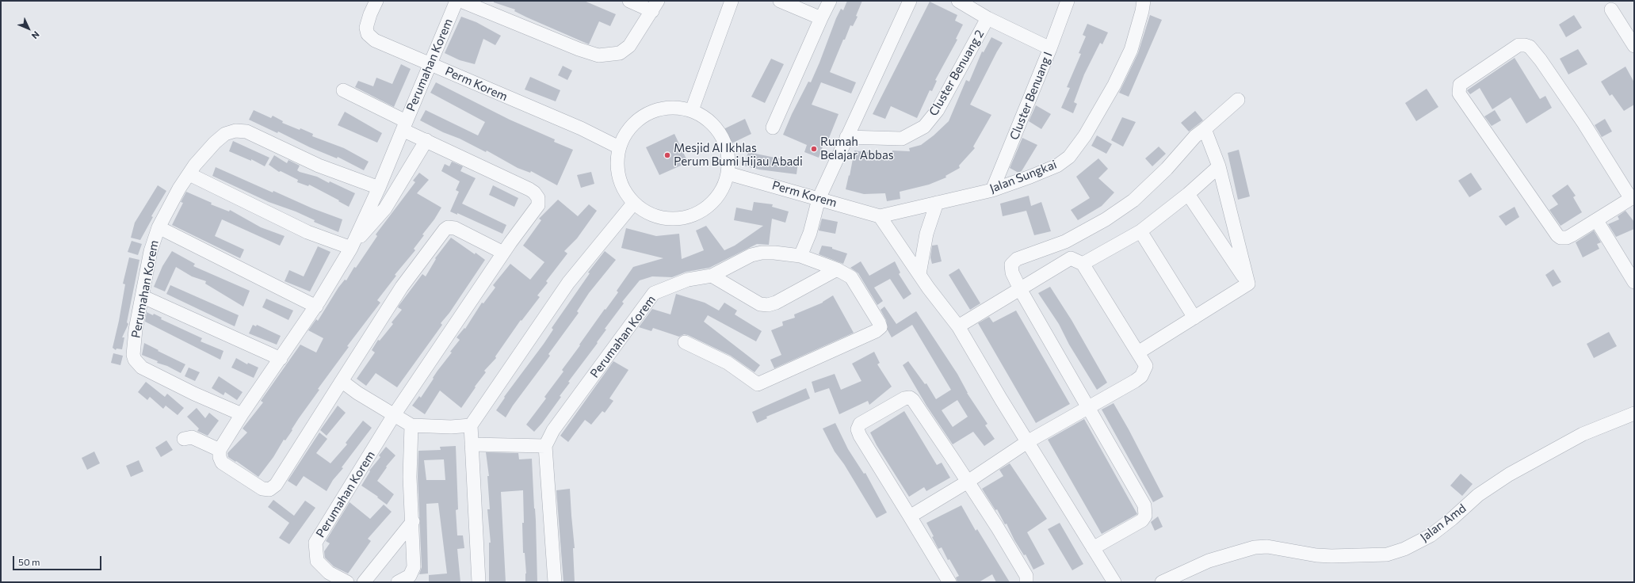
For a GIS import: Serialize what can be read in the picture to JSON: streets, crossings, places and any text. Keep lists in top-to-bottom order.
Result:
{
  "streets": {
    "street": [
      "Perumahan Korem",
      "Cluster Benuang 2",
      "Perm Korem",
      "Cluster Benuang I",
      "Jalan Sungkai",
      "Jalan Amd"
    ]
  },
  "crossings": [
    ["Perumahan Korem", "Perm Korem"],
    ["Perm Korem", "Jalan Sungkai"],
    ["Cluster Benuang I", "Jalan Sungkai"]
  ],
  "places": ["Rumah Belajar Abbas", "Mesjid Al Ikhlas Perum Bumi Hijau Abadi"],
  "scale_bar": "50 m",
  "north": "bottom right"
}
